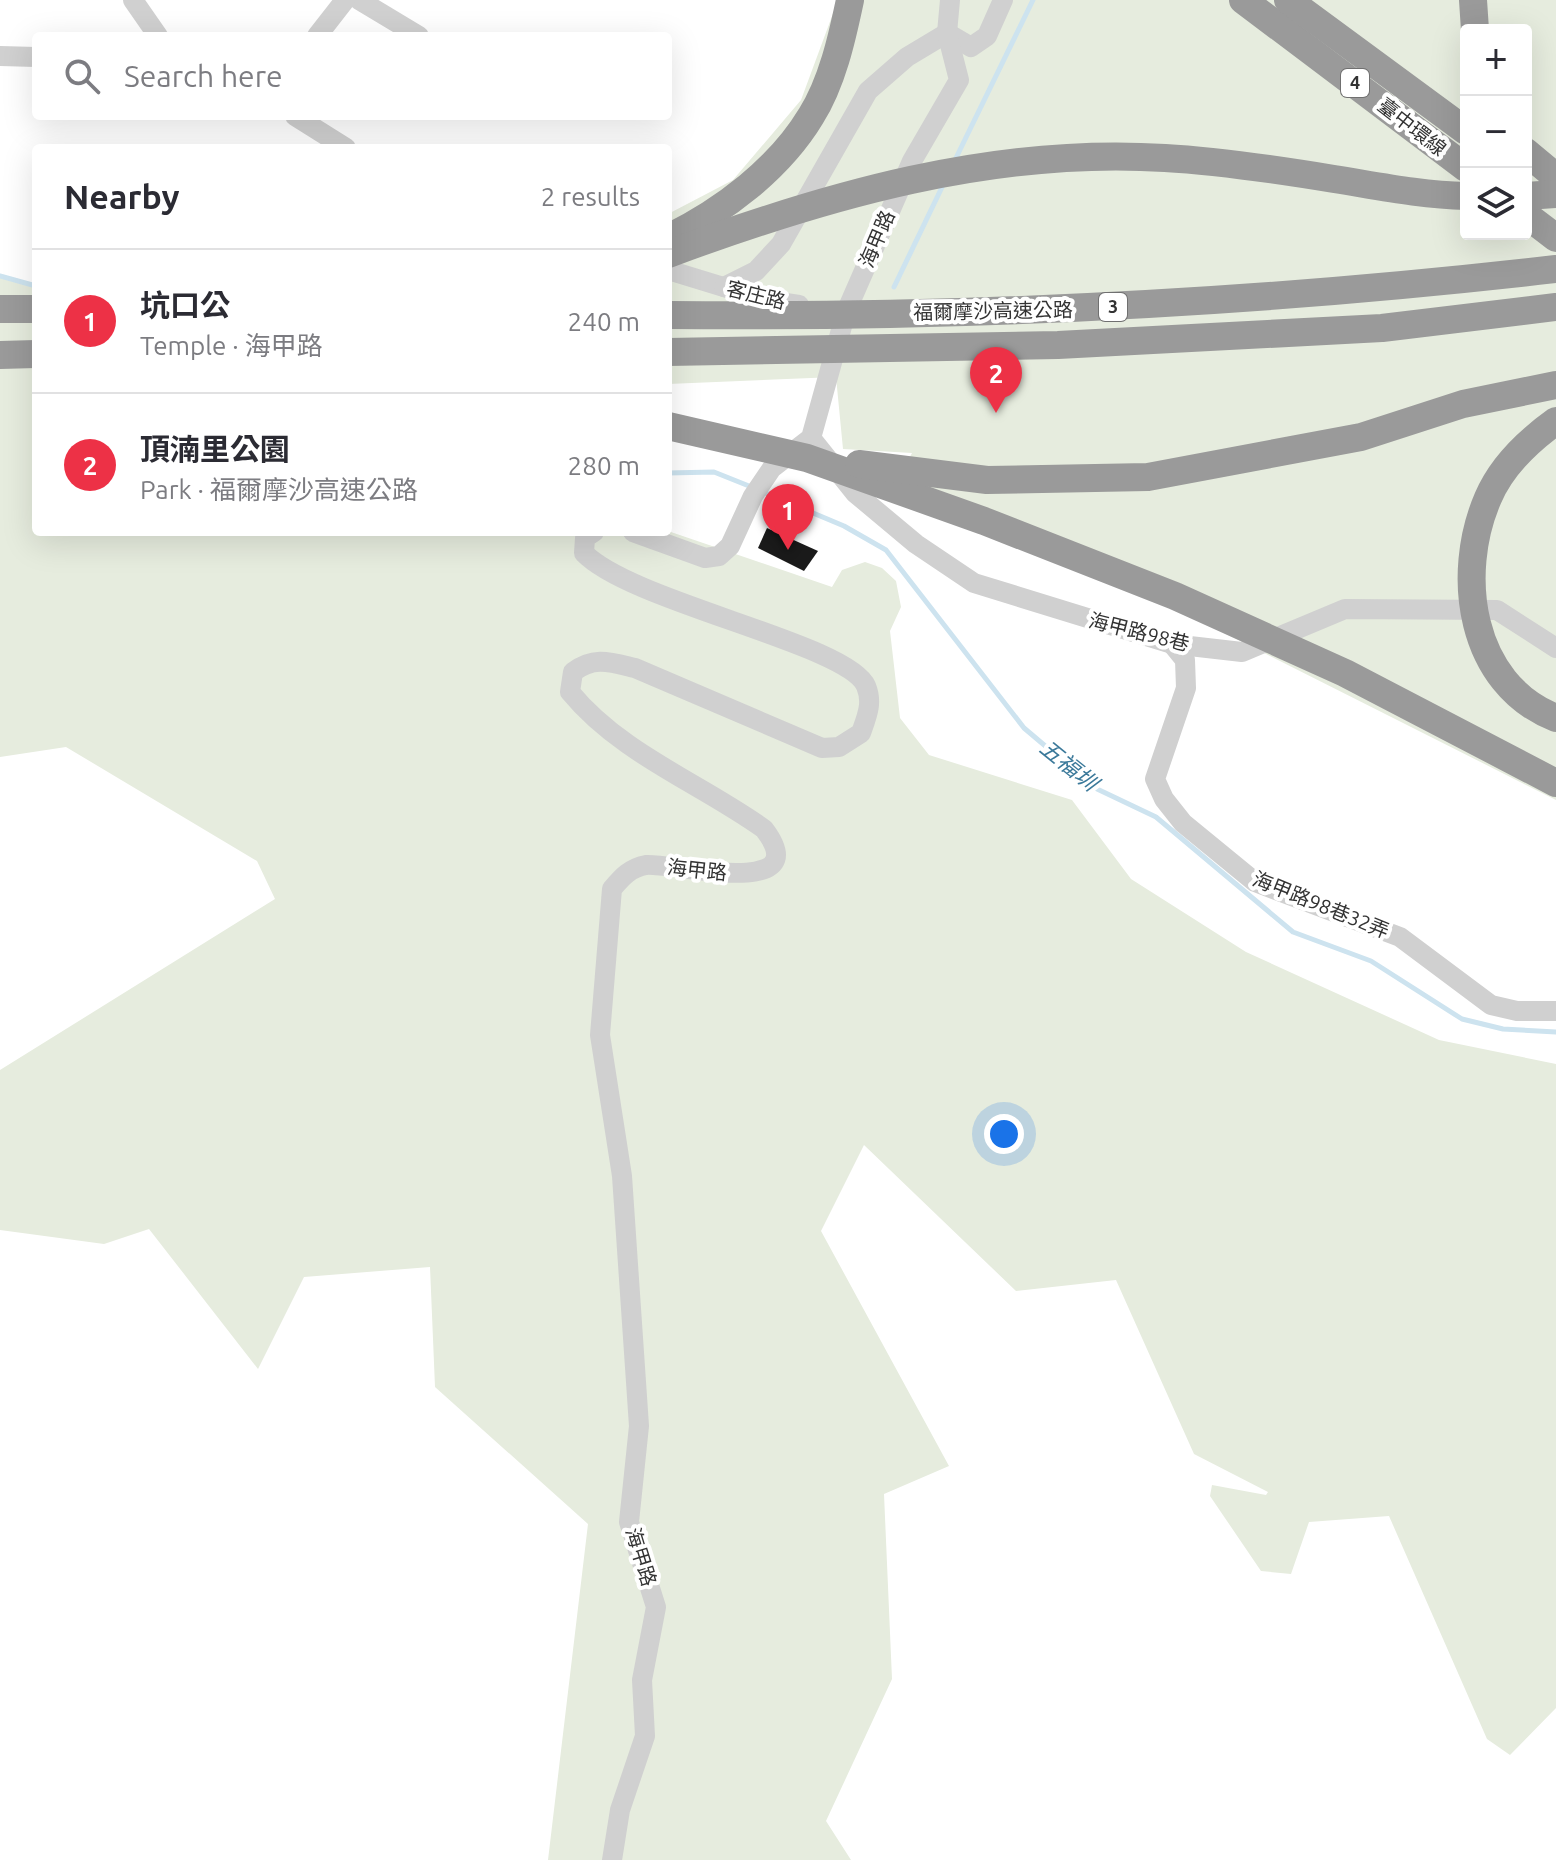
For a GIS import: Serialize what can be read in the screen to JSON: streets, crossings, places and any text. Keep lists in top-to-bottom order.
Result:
{
  "streets": {
    "highway": [
      "4",
      "臺中環線",
      "3",
      "福爾摩沙高速公路"
    ],
    "street": [
      "海甲路",
      "客庄路",
      "海甲路98巷",
      "海甲路98巷32弄"
    ]
  },
  "crossings": [
    ["海甲路", "客庄路"],
    ["海甲路", "海甲路98巷"],
    ["海甲路98巷", "海甲路98巷32弄"]
  ],
  "water": ["五福圳"],
  "page": {
    "map_buttons": ["+", "−"],
    "search": "Search here",
    "heading": ["Nearby", "2 results"],
    "list": [
      {
        "mark": "1",
        "name": "坑口公",
        "note": "Temple · 海甲路",
        "value": "240 m"
      },
      {
        "mark": "2",
        "name": "頂湳里公園",
        "note": "Park · 福爾摩沙高速公路",
        "value": "280 m"
      }
    ],
    "pins": ["2", "1"]
  }
}
